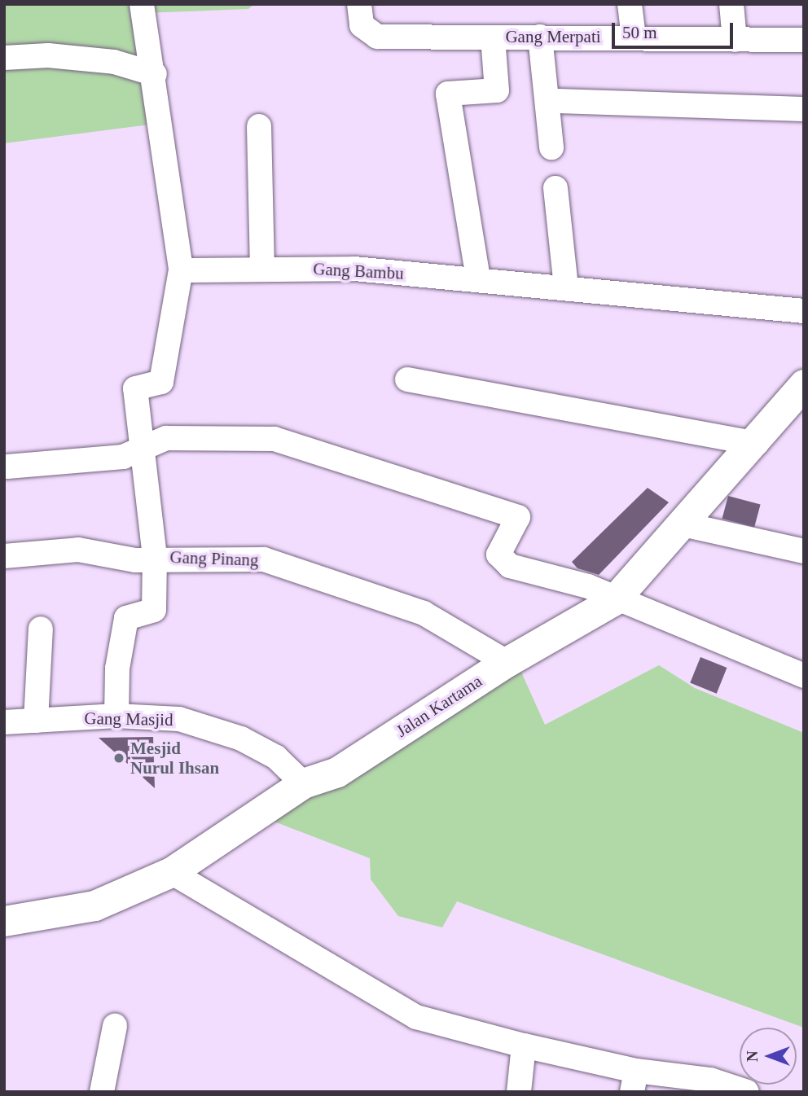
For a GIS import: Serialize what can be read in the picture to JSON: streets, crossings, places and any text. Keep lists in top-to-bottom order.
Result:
{
  "streets": {
    "main road": ["Jalan Kartama"],
    "street": [
      "Gang Merpati",
      "Gang Bambu",
      "Gang Pinang",
      "Gang Masjid"
    ]
  },
  "crossings": [
    ["Gang Pinang", "Jalan Kartama"],
    ["Jalan Kartama", "Gang Masjid"]
  ],
  "places": ["Mesjid Nurul Ihsan"],
  "scale_bar": "50 m",
  "north": "left"
}
